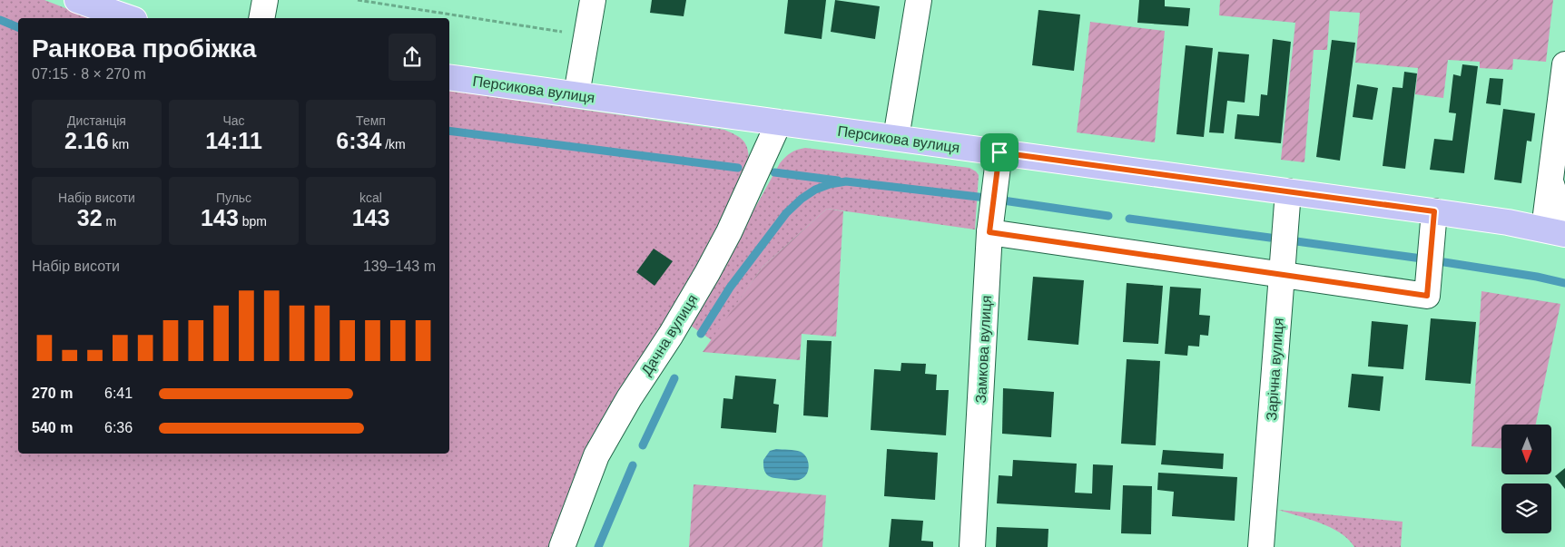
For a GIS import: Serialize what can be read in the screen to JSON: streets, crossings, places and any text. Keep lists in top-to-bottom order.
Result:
{
  "streets": {
    "main road": ["Персикова вулиця"],
    "street": ["Дачна вулиця", "Замкова вулиця", "Зарічна вулиця"]
  },
  "crossings": [
    ["Персикова вулиця", "Дачна вулиця"],
    ["Персикова вулиця", "Замкова вулиця"],
    ["Персикова вулиця", "Зарічна вулиця"]
  ],
  "north": "bottom",
  "page": {
    "heading": ["Ранкова пробіжка", "07:15 · 8 × 270 m"],
    "stats": [
      ["Дистанція", "2.16 km"],
      ["Час", "14:11"],
      ["Темп", "6:34 /km"],
      ["Набір висоти", "32 m"],
      ["Пульс", "143 bpm"],
      ["kcal", "143"]
    ],
    "chart": ["Набір висоти", "139–143 m"],
    "list": [
      {
        "name": "270 m",
        "note": "6:41"
      },
      {
        "name": "540 m",
        "note": "6:36"
      }
    ]
  }
}
